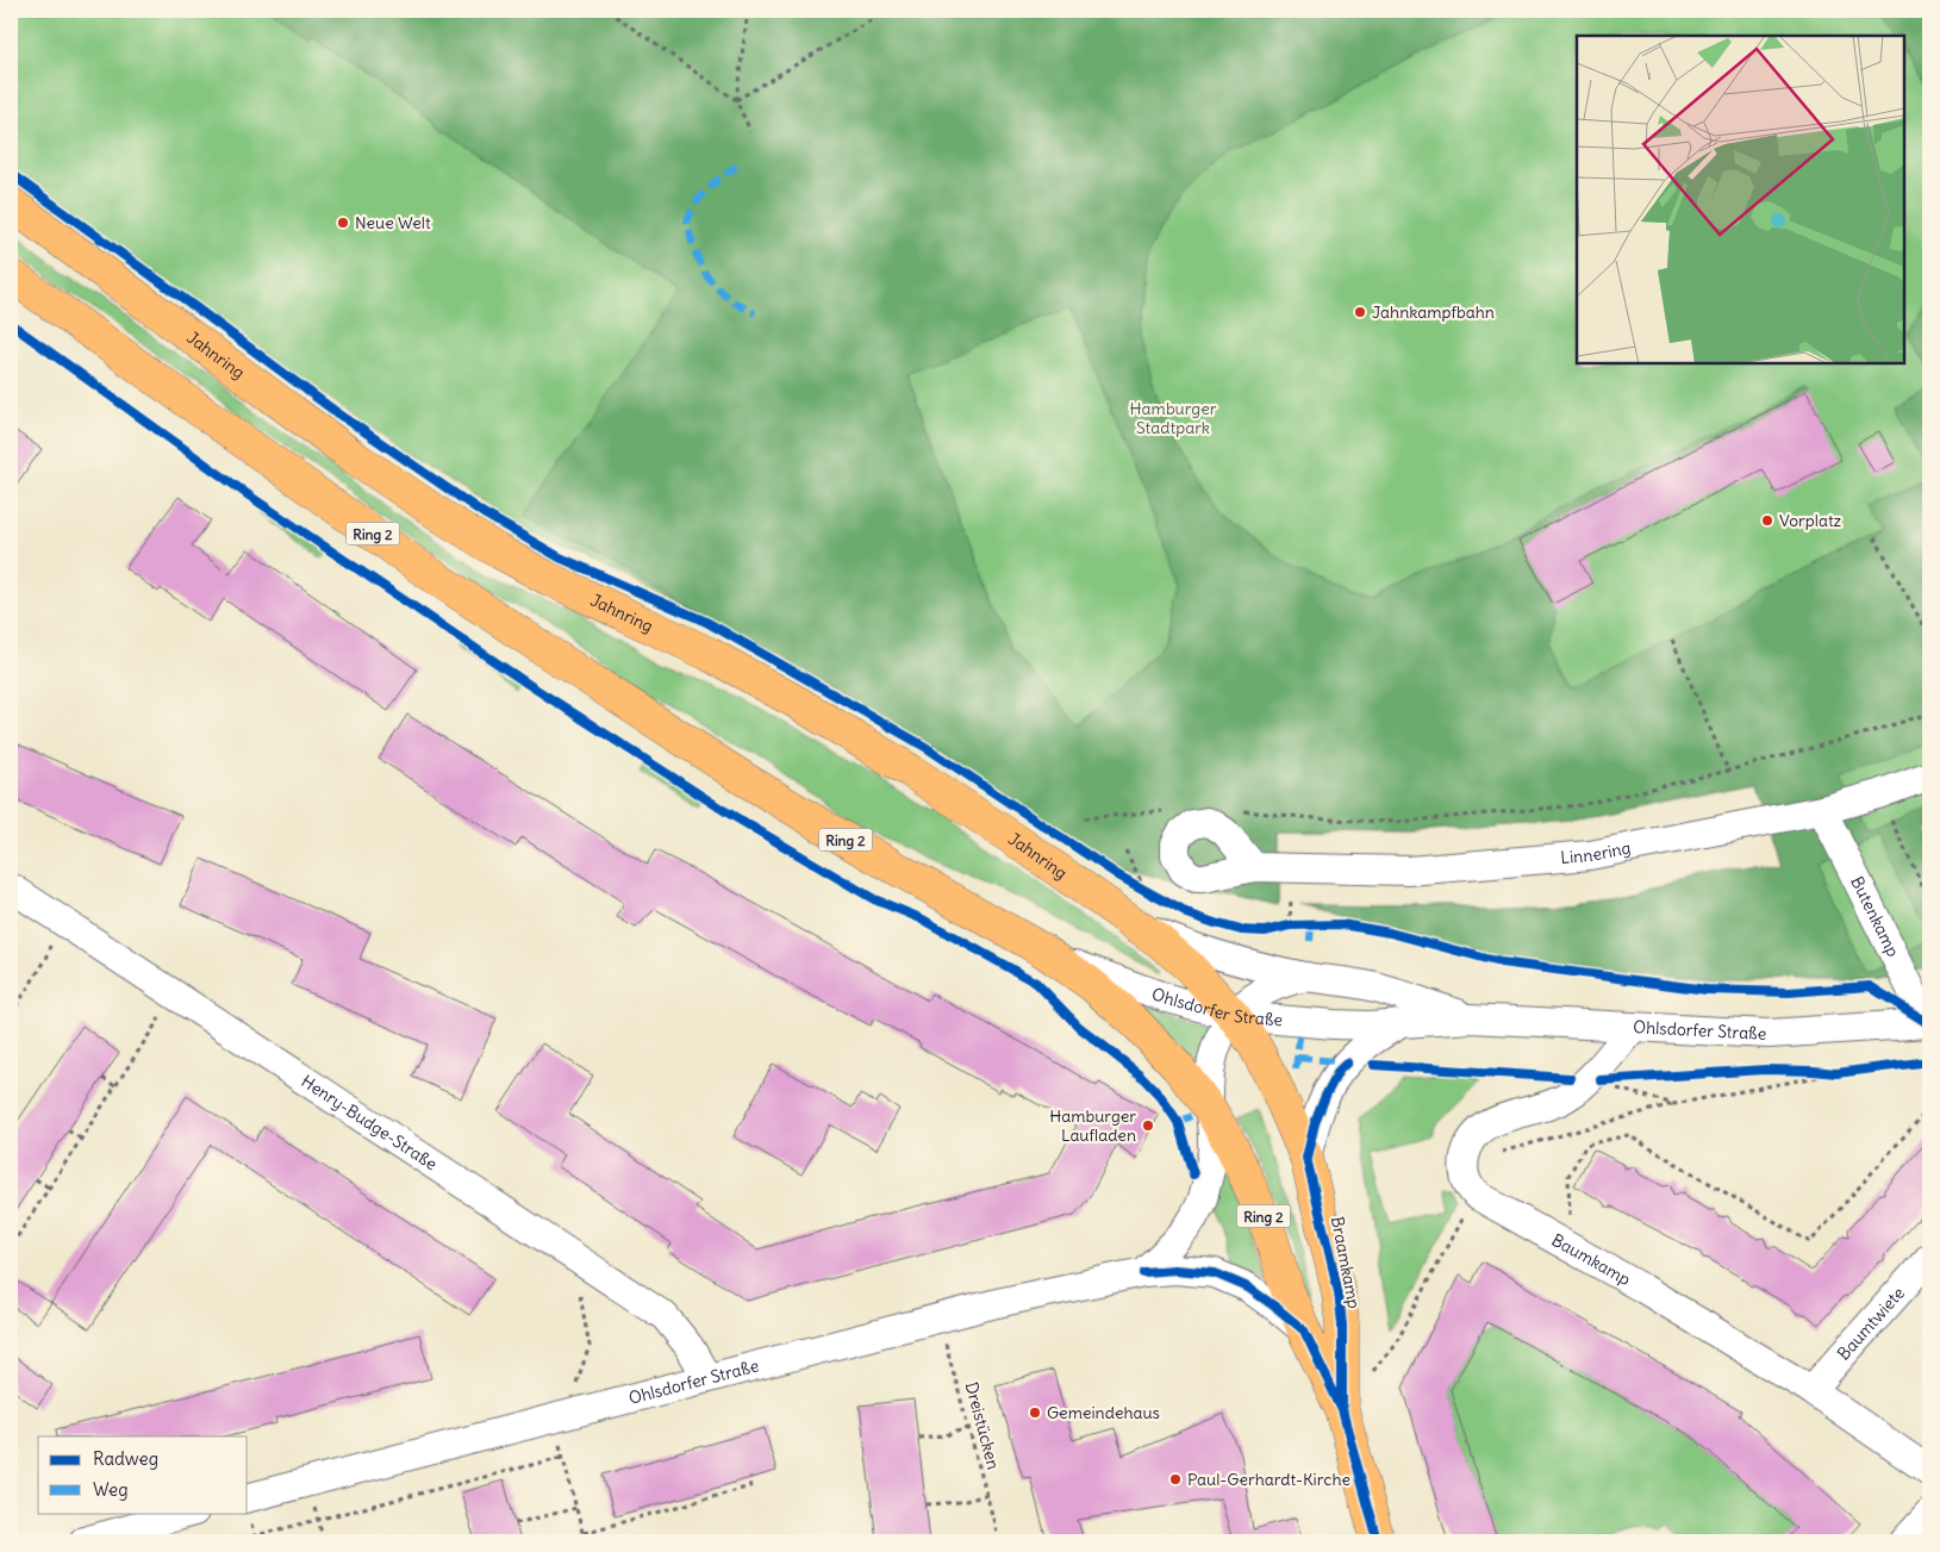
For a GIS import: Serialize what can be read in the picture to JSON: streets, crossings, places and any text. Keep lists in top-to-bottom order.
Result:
{
  "streets": {
    "main road": ["Jahnring", "Ring 2", "Braamkamp"],
    "street": [
      "Linnering",
      "Butenkamp",
      "Ohlsdorfer Straße",
      "Henry-Budge-Straße",
      "Baumkamp",
      "Baumtwiete"
    ],
    "path": ["Dreistücken"]
  },
  "crossings": [
    ["Jahnring", "Ohlsdorfer Straße"],
    ["Jahnring", "Braamkamp"],
    ["Linnering", "Butenkamp"],
    ["Butenkamp", "Ohlsdorfer Straße"],
    ["Ohlsdorfer Straße", "Henry-Budge-Straße"],
    ["Ohlsdorfer Straße", "Baumkamp"],
    ["Ohlsdorfer Straße", "Braamkamp"],
    ["Ohlsdorfer Straße", "Dreistücken"],
    ["Baumkamp", "Baumtwiete"]
  ],
  "parks": ["Hamburger Stadtpark"],
  "places": [
    "Neue Welt",
    "Jahnkampfbahn",
    "Vorplatz",
    "Hamburger Laufladen",
    "Gemeindehaus",
    "Paul-Gerhardt-Kirche"
  ],
  "legend": ["Radweg", "Weg"]
}
